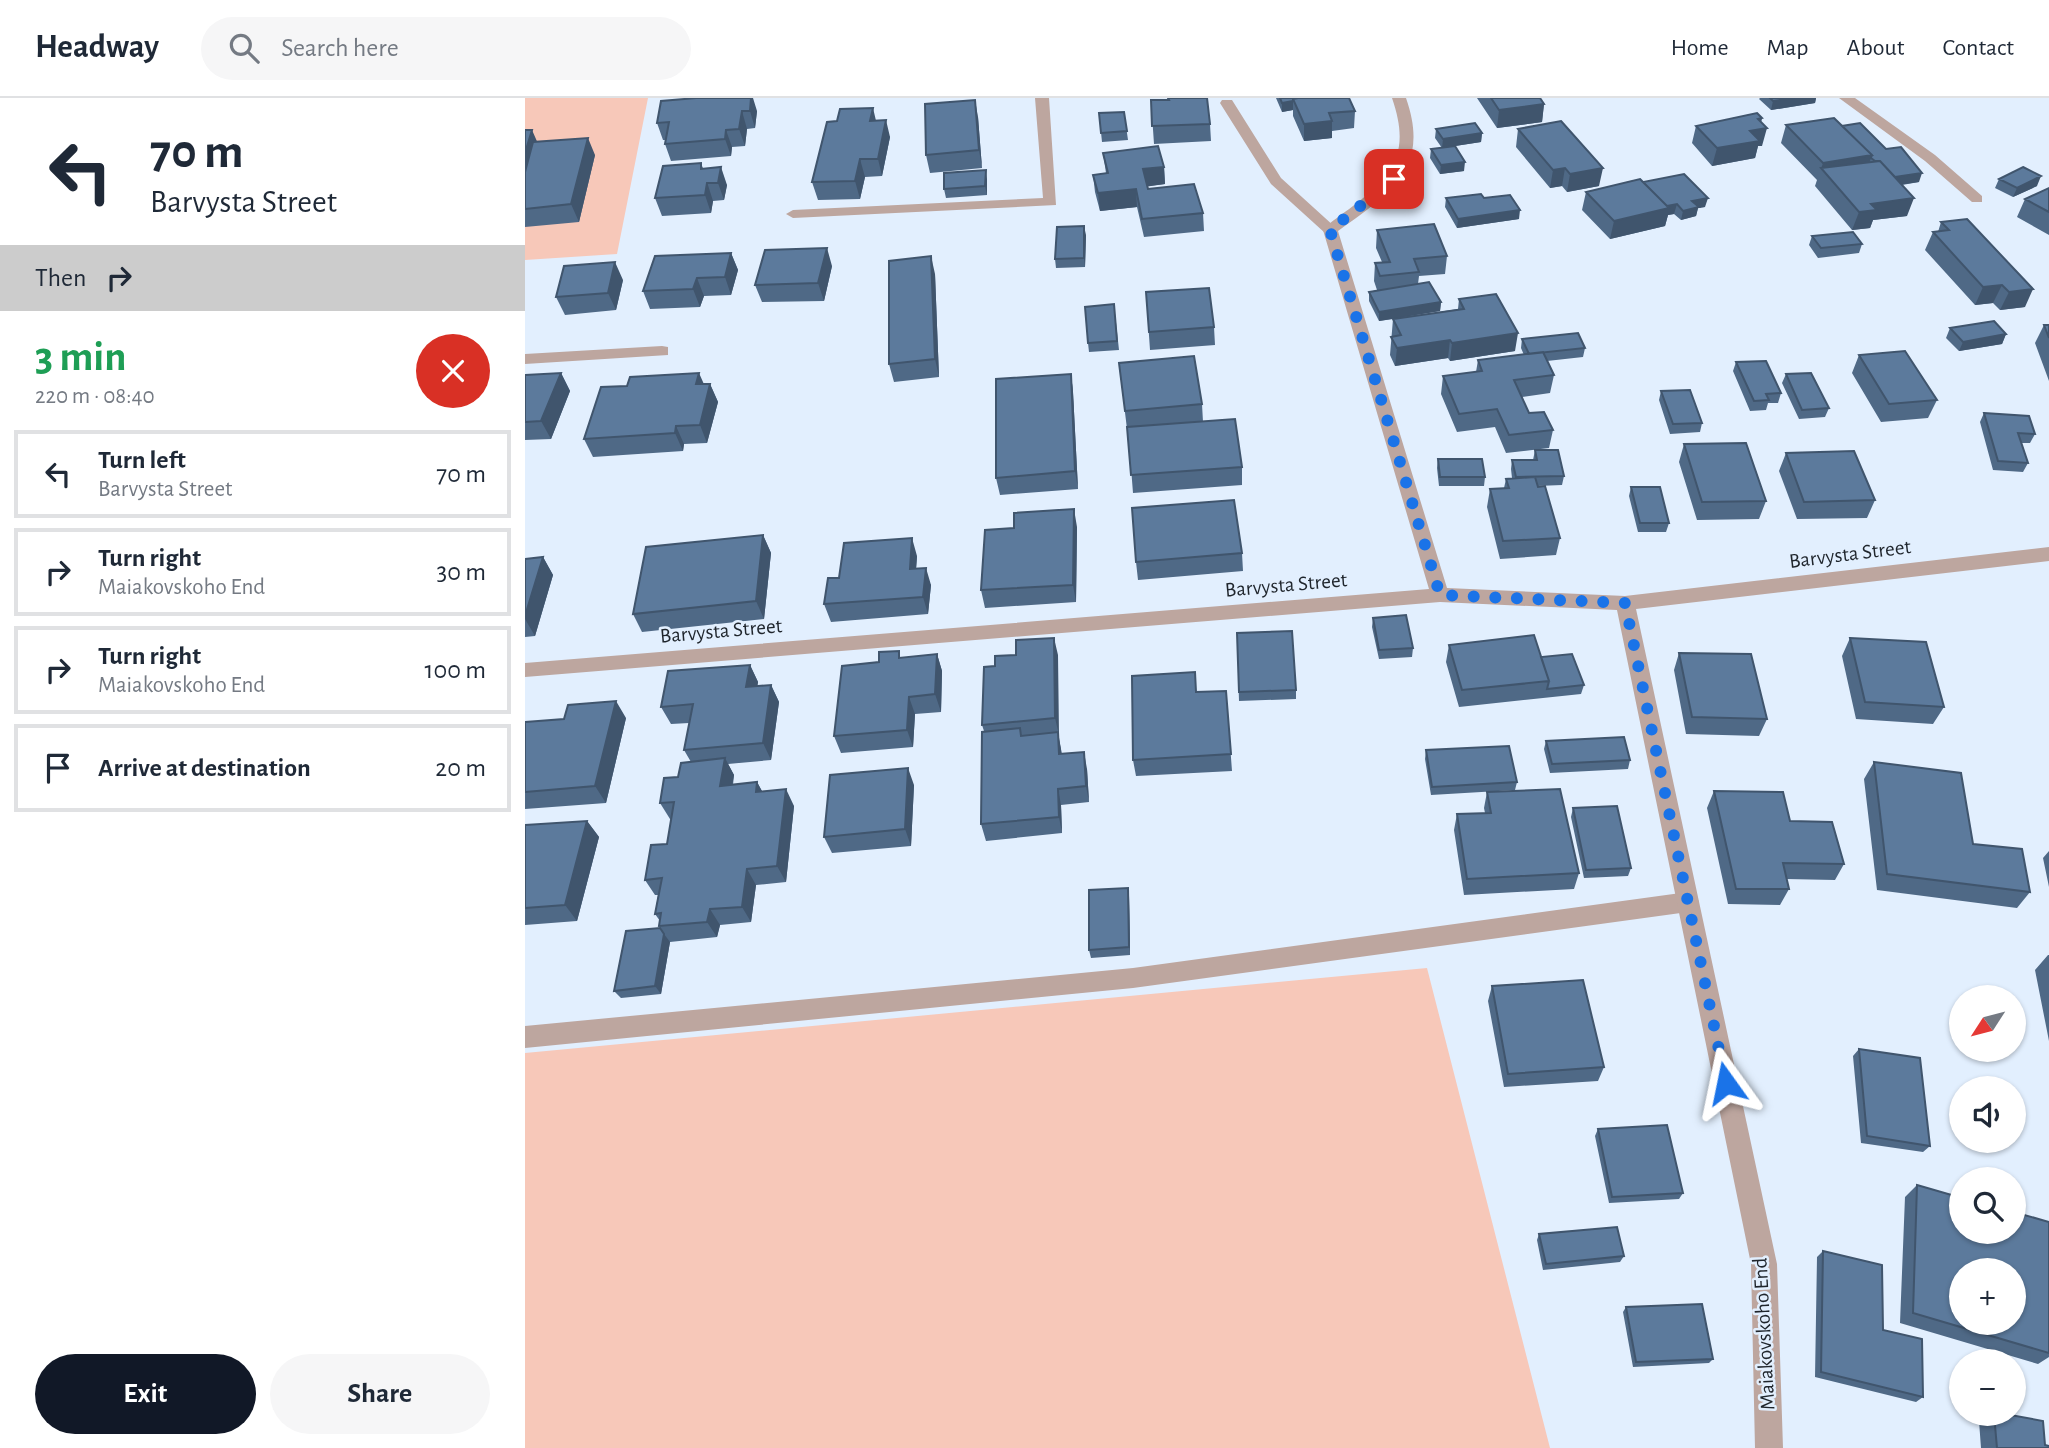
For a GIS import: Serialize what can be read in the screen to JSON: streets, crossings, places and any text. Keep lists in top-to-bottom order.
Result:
{
  "streets": {
    "street": ["Barvysta Street", "Maiakovskoho End"]
  },
  "crossings": [
    ["Barvysta Street", "Maiakovskoho End"]
  ],
  "north": "bottom left",
  "page": {
    "header": "Headway",
    "search": "Search here",
    "nav": [
      "Home",
      "Map",
      "About",
      "Contact"
    ],
    "turn": ["70 m", "Barvysta Street"],
    "then": "Then",
    "heading": ["3 min", "220 m · 08:40"],
    "list": [
      {
        "name": "Turn left",
        "note": "Barvysta Street",
        "value": "70 m"
      },
      {
        "name": "Turn right",
        "note": "Maiakovskoho End",
        "value": "30 m"
      },
      {
        "name": "Turn right",
        "note": "Maiakovskoho End",
        "value": "100 m"
      },
      {
        "name": "Arrive at destination",
        "value": "20 m"
      }
    ],
    "map_buttons": ["+", "−"],
    "buttons": ["Exit", "Share"]
  }
}
